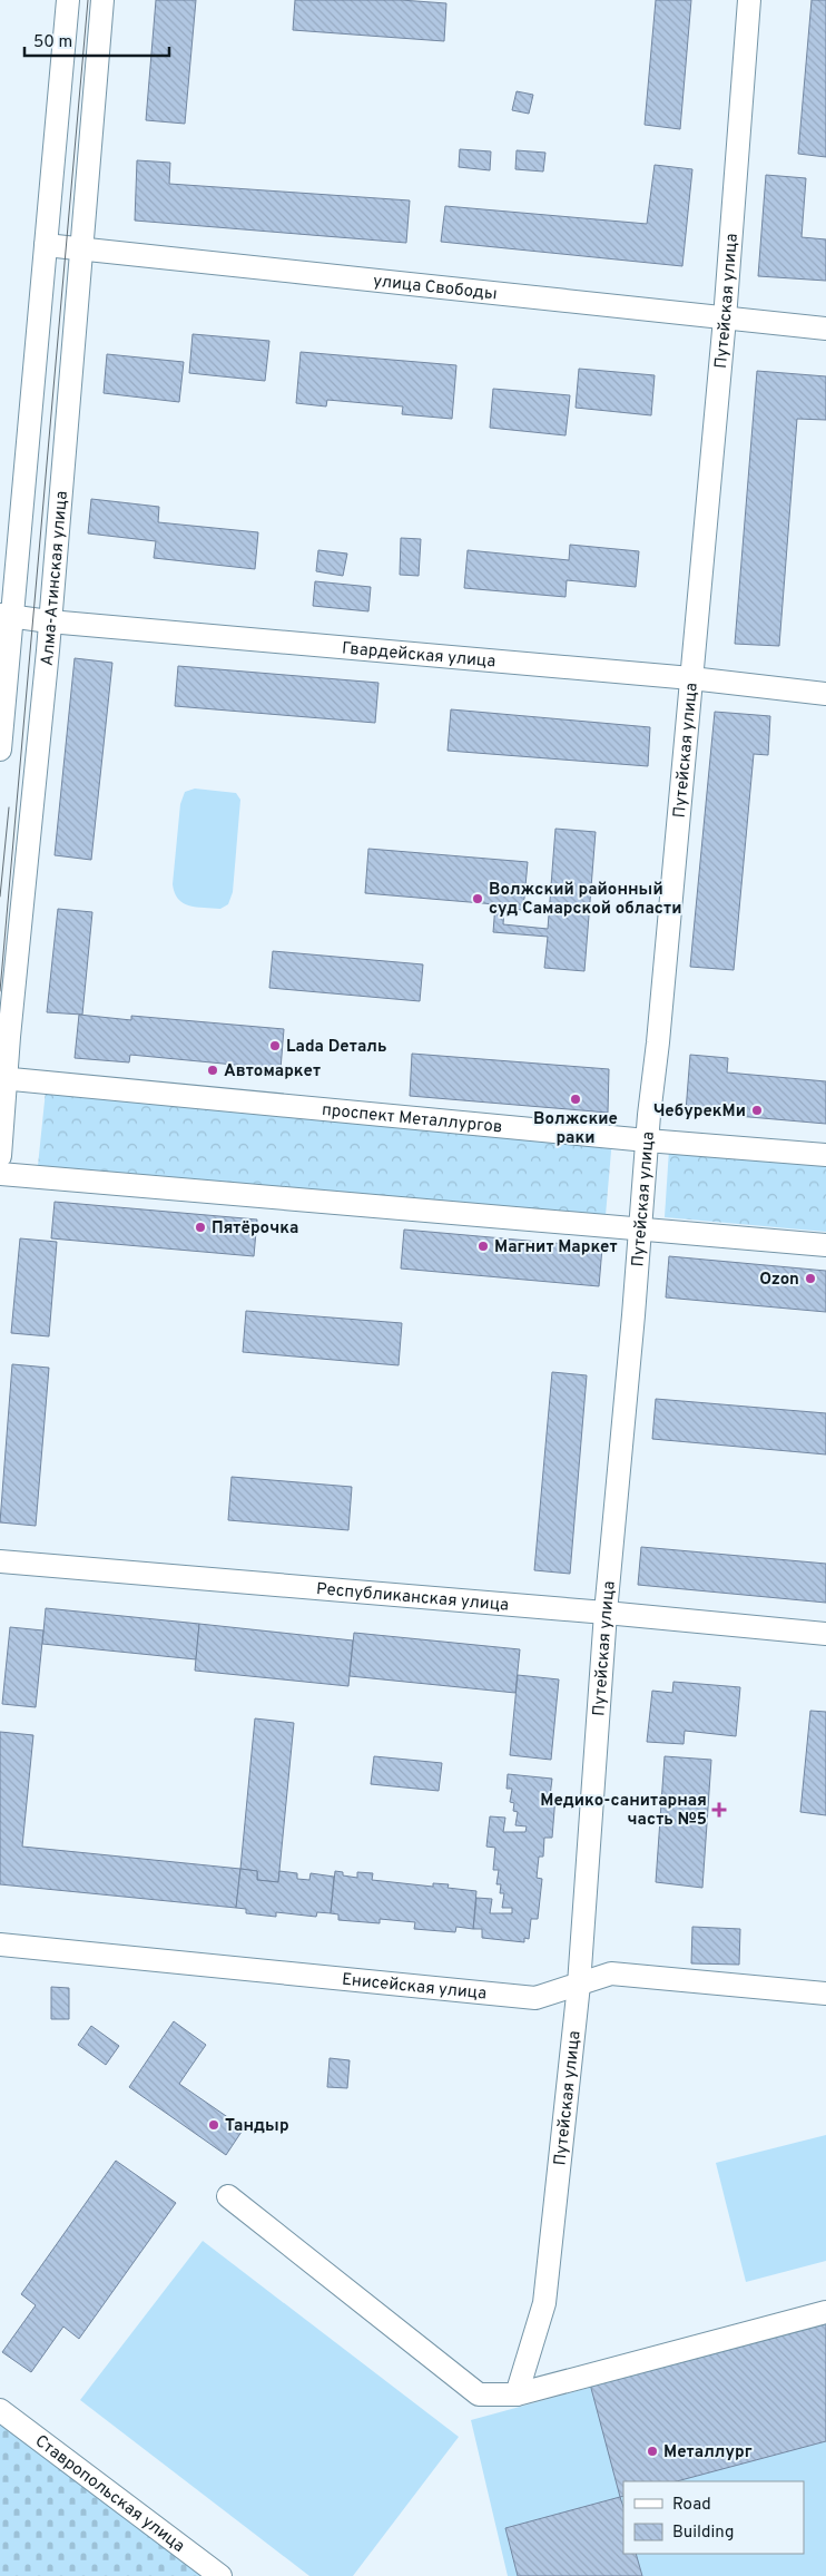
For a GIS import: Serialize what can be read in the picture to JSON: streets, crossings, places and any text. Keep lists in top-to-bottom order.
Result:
{
  "streets": {
    "street": [
      "улица Свободы",
      "Путейская улица",
      "Алма-Атинская улица",
      "Гвардейская улица",
      "проспект Металлургов",
      "Республиканская улица",
      "Енисейская улица",
      "Ставропольская улица"
    ]
  },
  "crossings": [
    ["улица Свободы", "Путейская улица"],
    ["улица Свободы", "Алма-Атинская улица"],
    ["Путейская улица", "Гвардейская улица"],
    ["Путейская улица", "проспект Металлургов"],
    ["Путейская улица", "Республиканская улица"],
    ["Путейская улица", "Енисейская улица"],
    ["Алма-Атинская улица", "Гвардейская улица"],
    ["Алма-Атинская улица", "проспект Металлургов"]
  ],
  "places": {
    "other": [
      "Волжский районный суд Самарской области",
      "Lada Dеталь",
      "Автомаркет",
      "Волжские раки",
      "ЧебурекМи",
      "Пятёрочка",
      "Магнит Маркет",
      "Ozon",
      "Тандыр",
      "Металлург"
    ],
    "health": ["Медико-санитарная часть №5"]
  },
  "legend": ["Road", "Building"],
  "scale_bar": "50 m"
}
